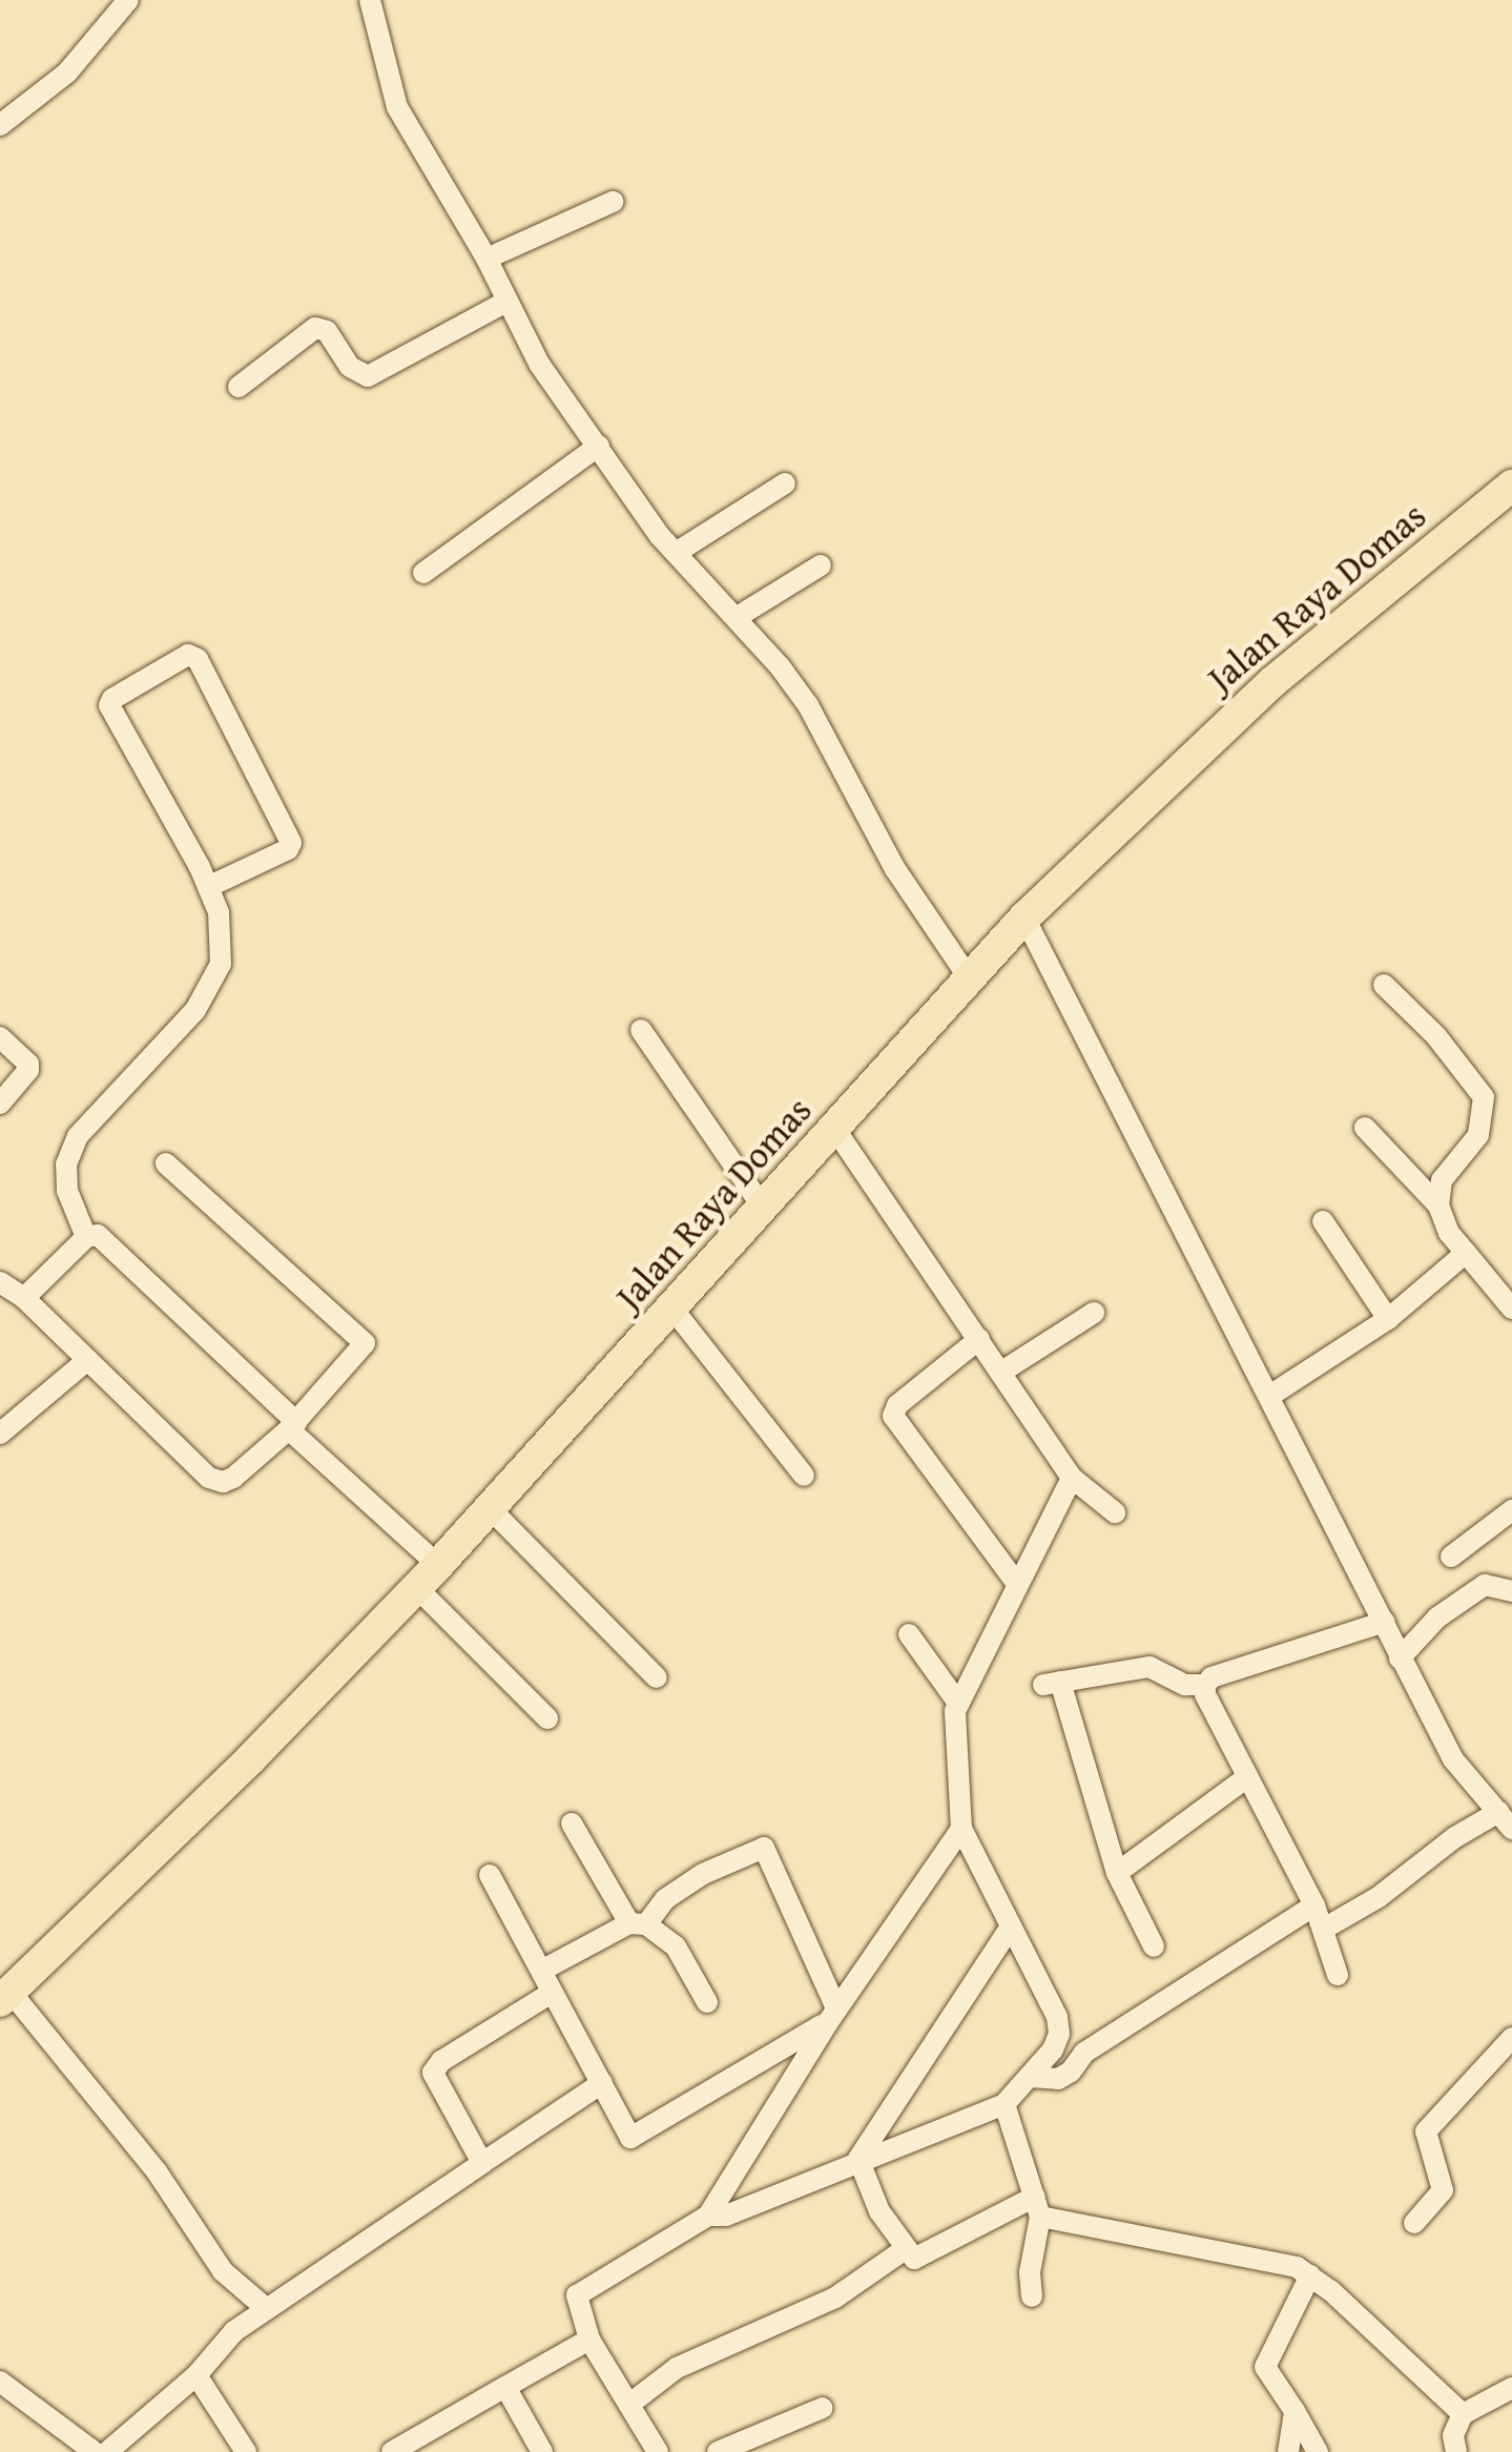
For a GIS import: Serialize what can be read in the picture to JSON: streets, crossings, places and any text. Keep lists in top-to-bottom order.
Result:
{
  "streets": {
    "highway": ["Jalan Raya Domas"]
  }
}
